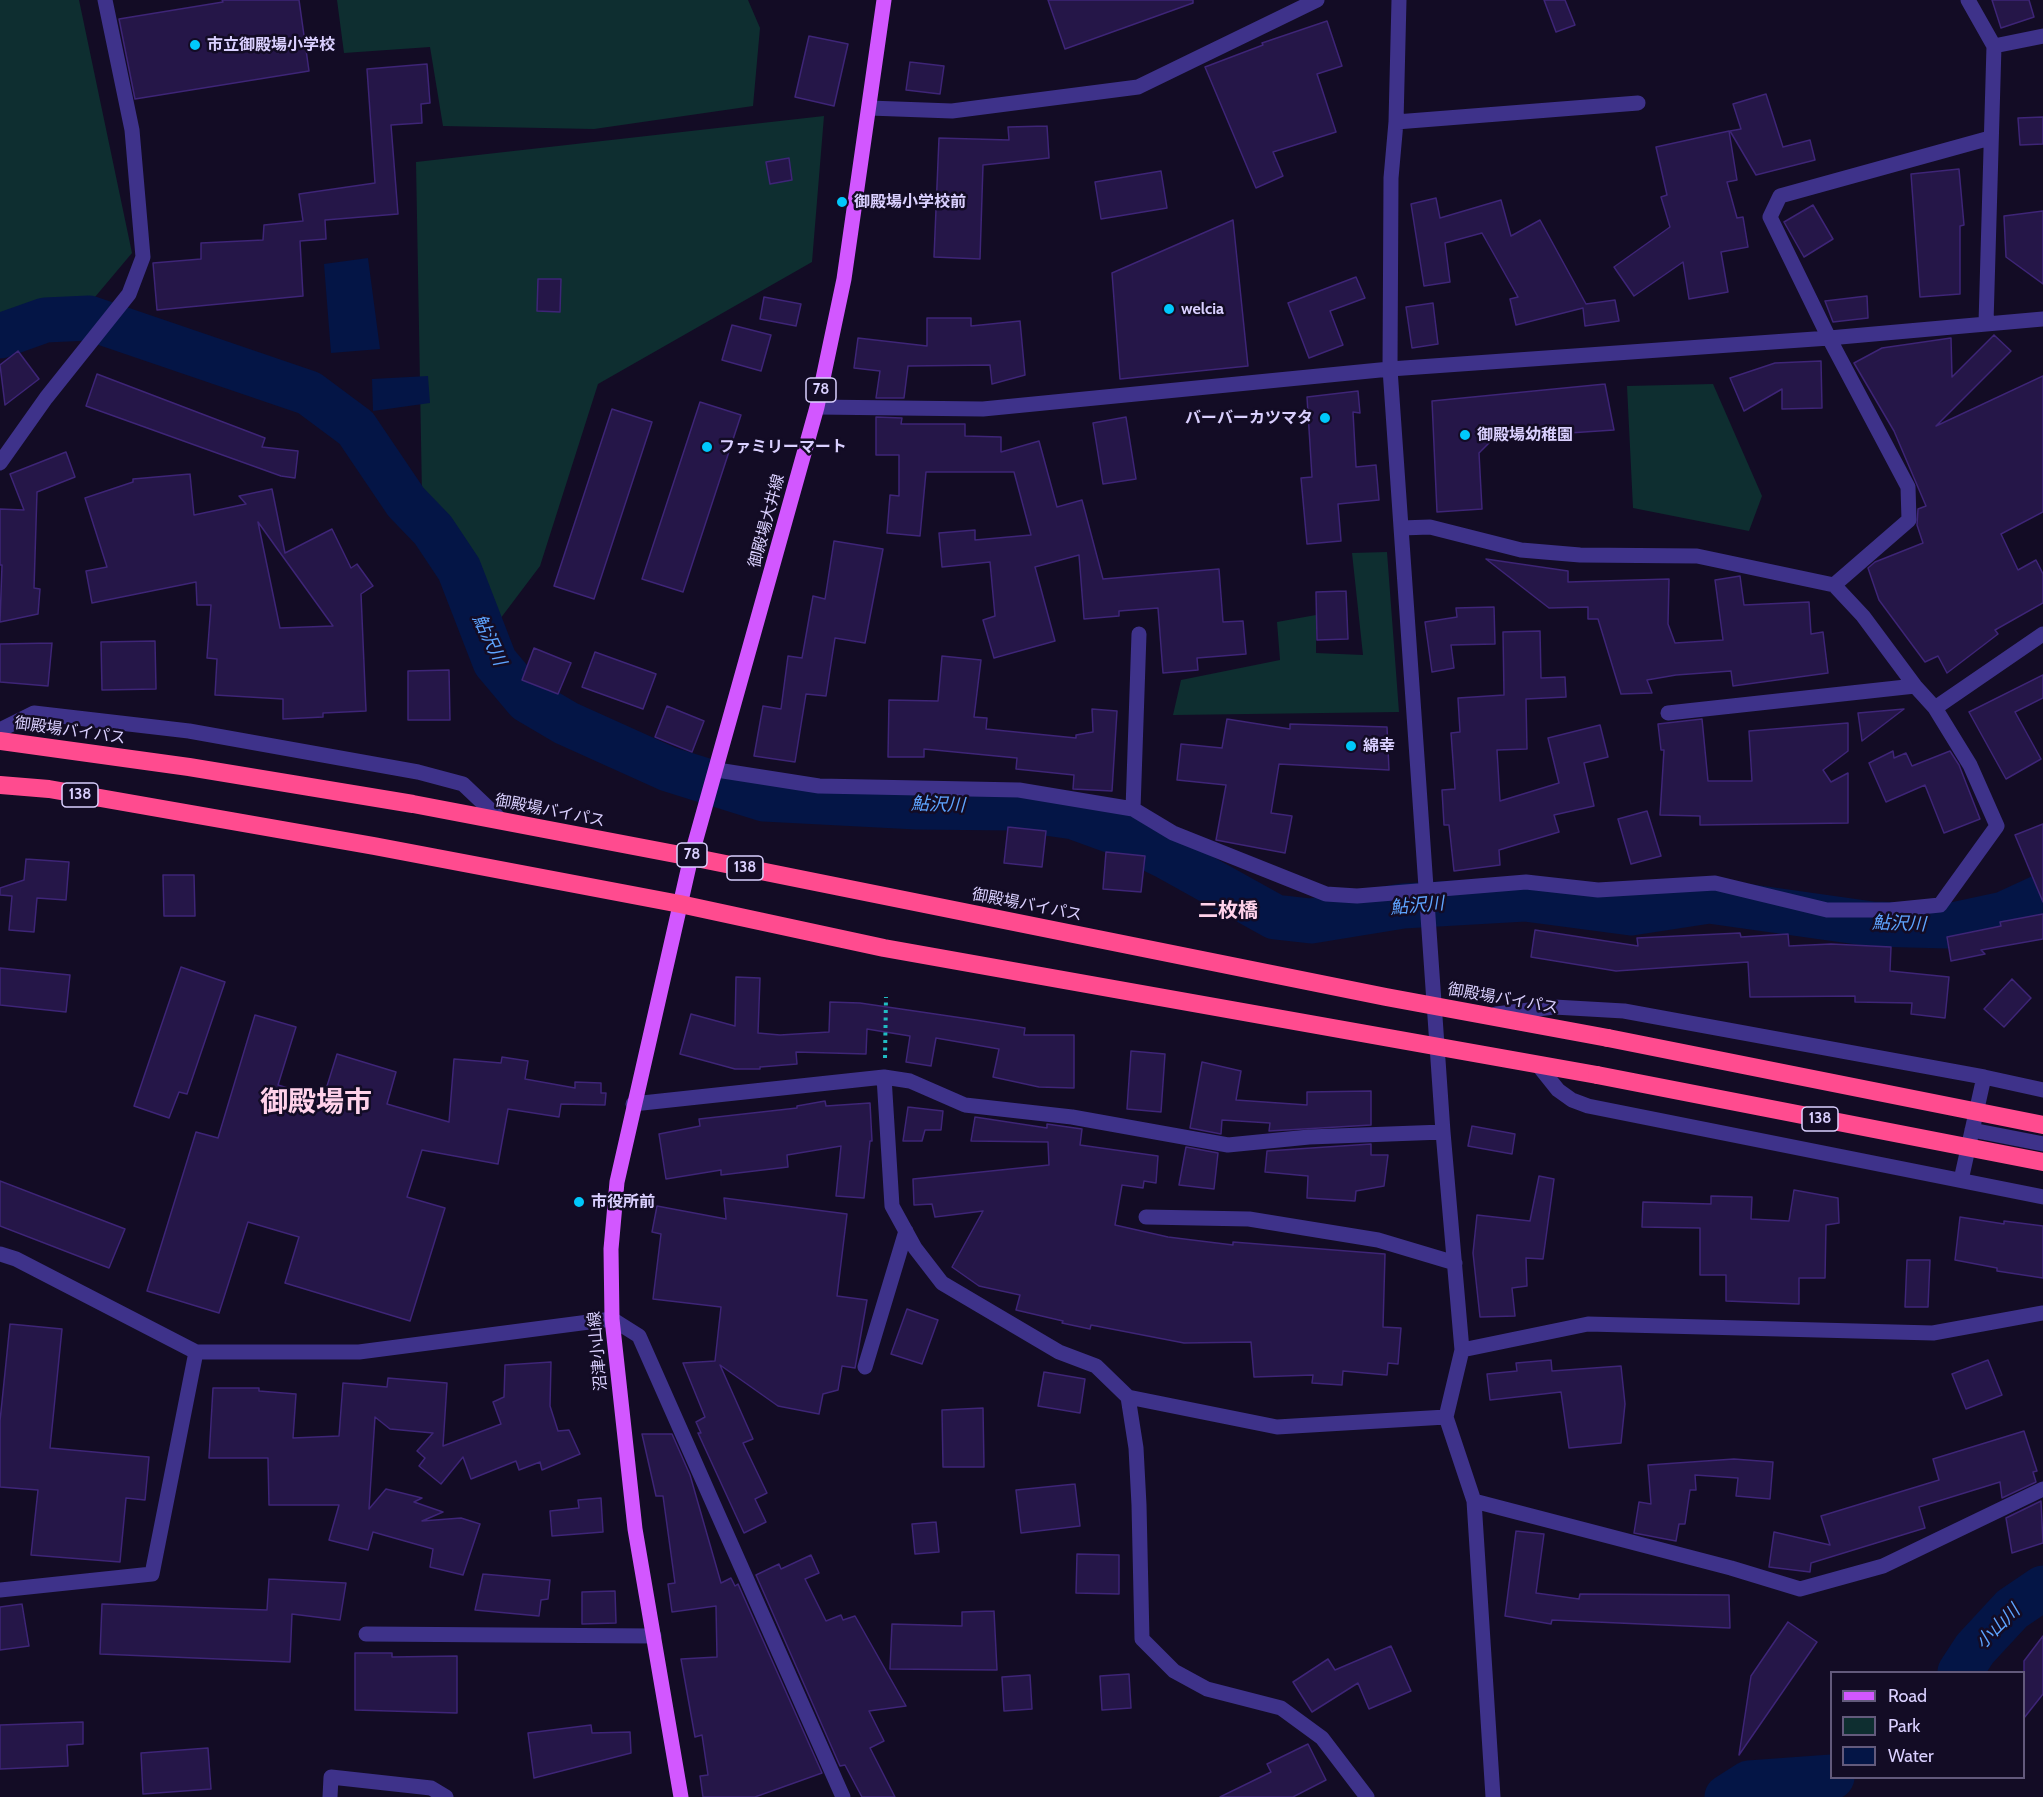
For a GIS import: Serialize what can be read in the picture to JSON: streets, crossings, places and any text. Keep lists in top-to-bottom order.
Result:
{
  "streets": {
    "highway": ["御殿場バイパス", "138"],
    "main road": ["78", "御殿場大井線", "沼津小山線"]
  },
  "crossings": [
    ["御殿場大井線", "御殿場バイパス"],
    ["御殿場大井線", "138"],
    ["御殿場大井線", "沼津小山線"],
    ["138", "沼津小山線"]
  ],
  "districts": ["二枚橋", "御殿場市"],
  "water": ["鮎沢川", "小山川"],
  "places": [
    "市立御殿場小学校",
    "御殿場小学校前",
    "welcia",
    "バーバーカツマタ",
    "御殿場幼稚園",
    "ファミリーマート",
    "綿幸",
    "市役所前"
  ],
  "legend": ["Road", "Park", "Water"]
}
